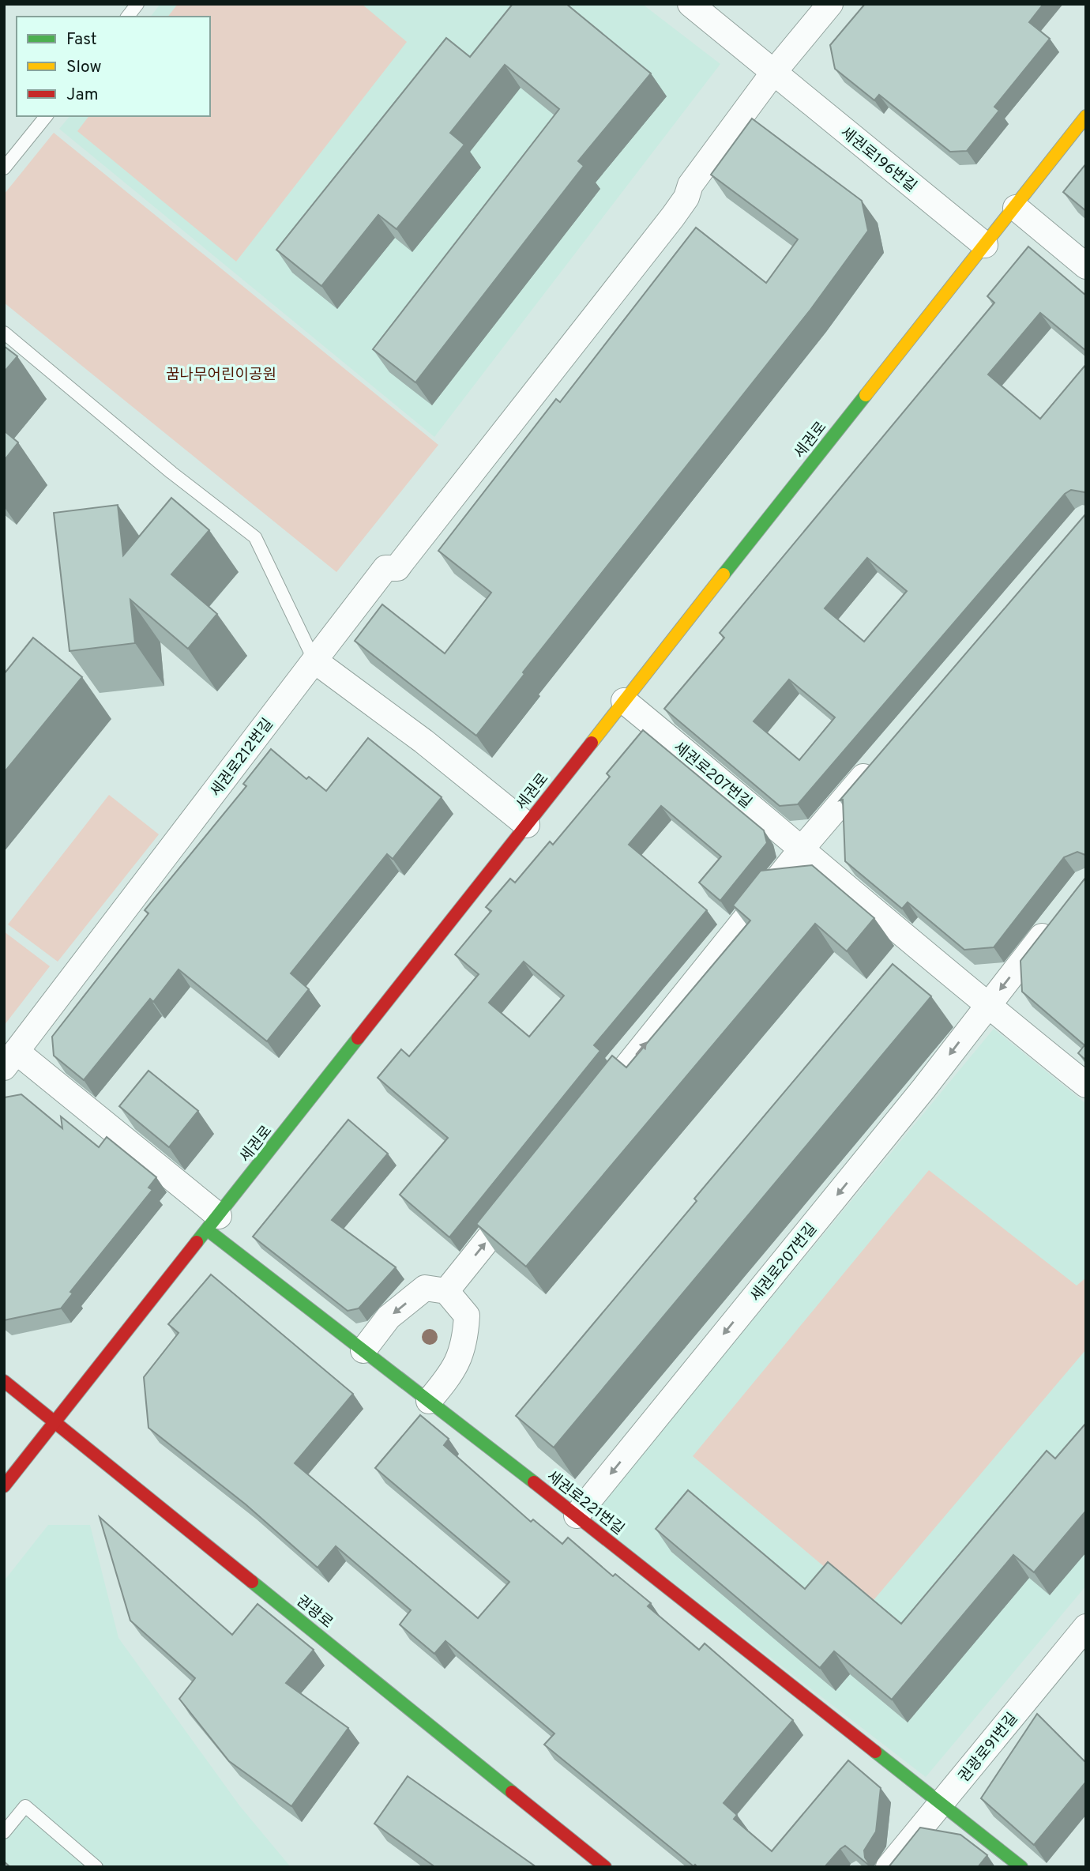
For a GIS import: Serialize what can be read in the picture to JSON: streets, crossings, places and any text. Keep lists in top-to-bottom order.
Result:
{
  "streets": {
    "street": [
      "세권로196번길",
      "세권로",
      "세권로212번길",
      "세권로207번길",
      "세권로221번길",
      "권광로",
      "권광로91번길"
    ]
  },
  "crossings": [
    ["세권로196번길", "세권로"],
    ["세권로196번길", "세권로212번길"],
    ["세권로", "세권로207번길"],
    ["세권로", "세권로221번길"],
    ["세권로", "권광로"],
    ["세권로207번길", "세권로221번길"],
    ["세권로221번길", "권광로91번길"]
  ],
  "one_way": ["세권로207번길"],
  "parks": ["꿈나무어린이공원"],
  "legend": ["Fast", "Slow", "Jam"]
}
